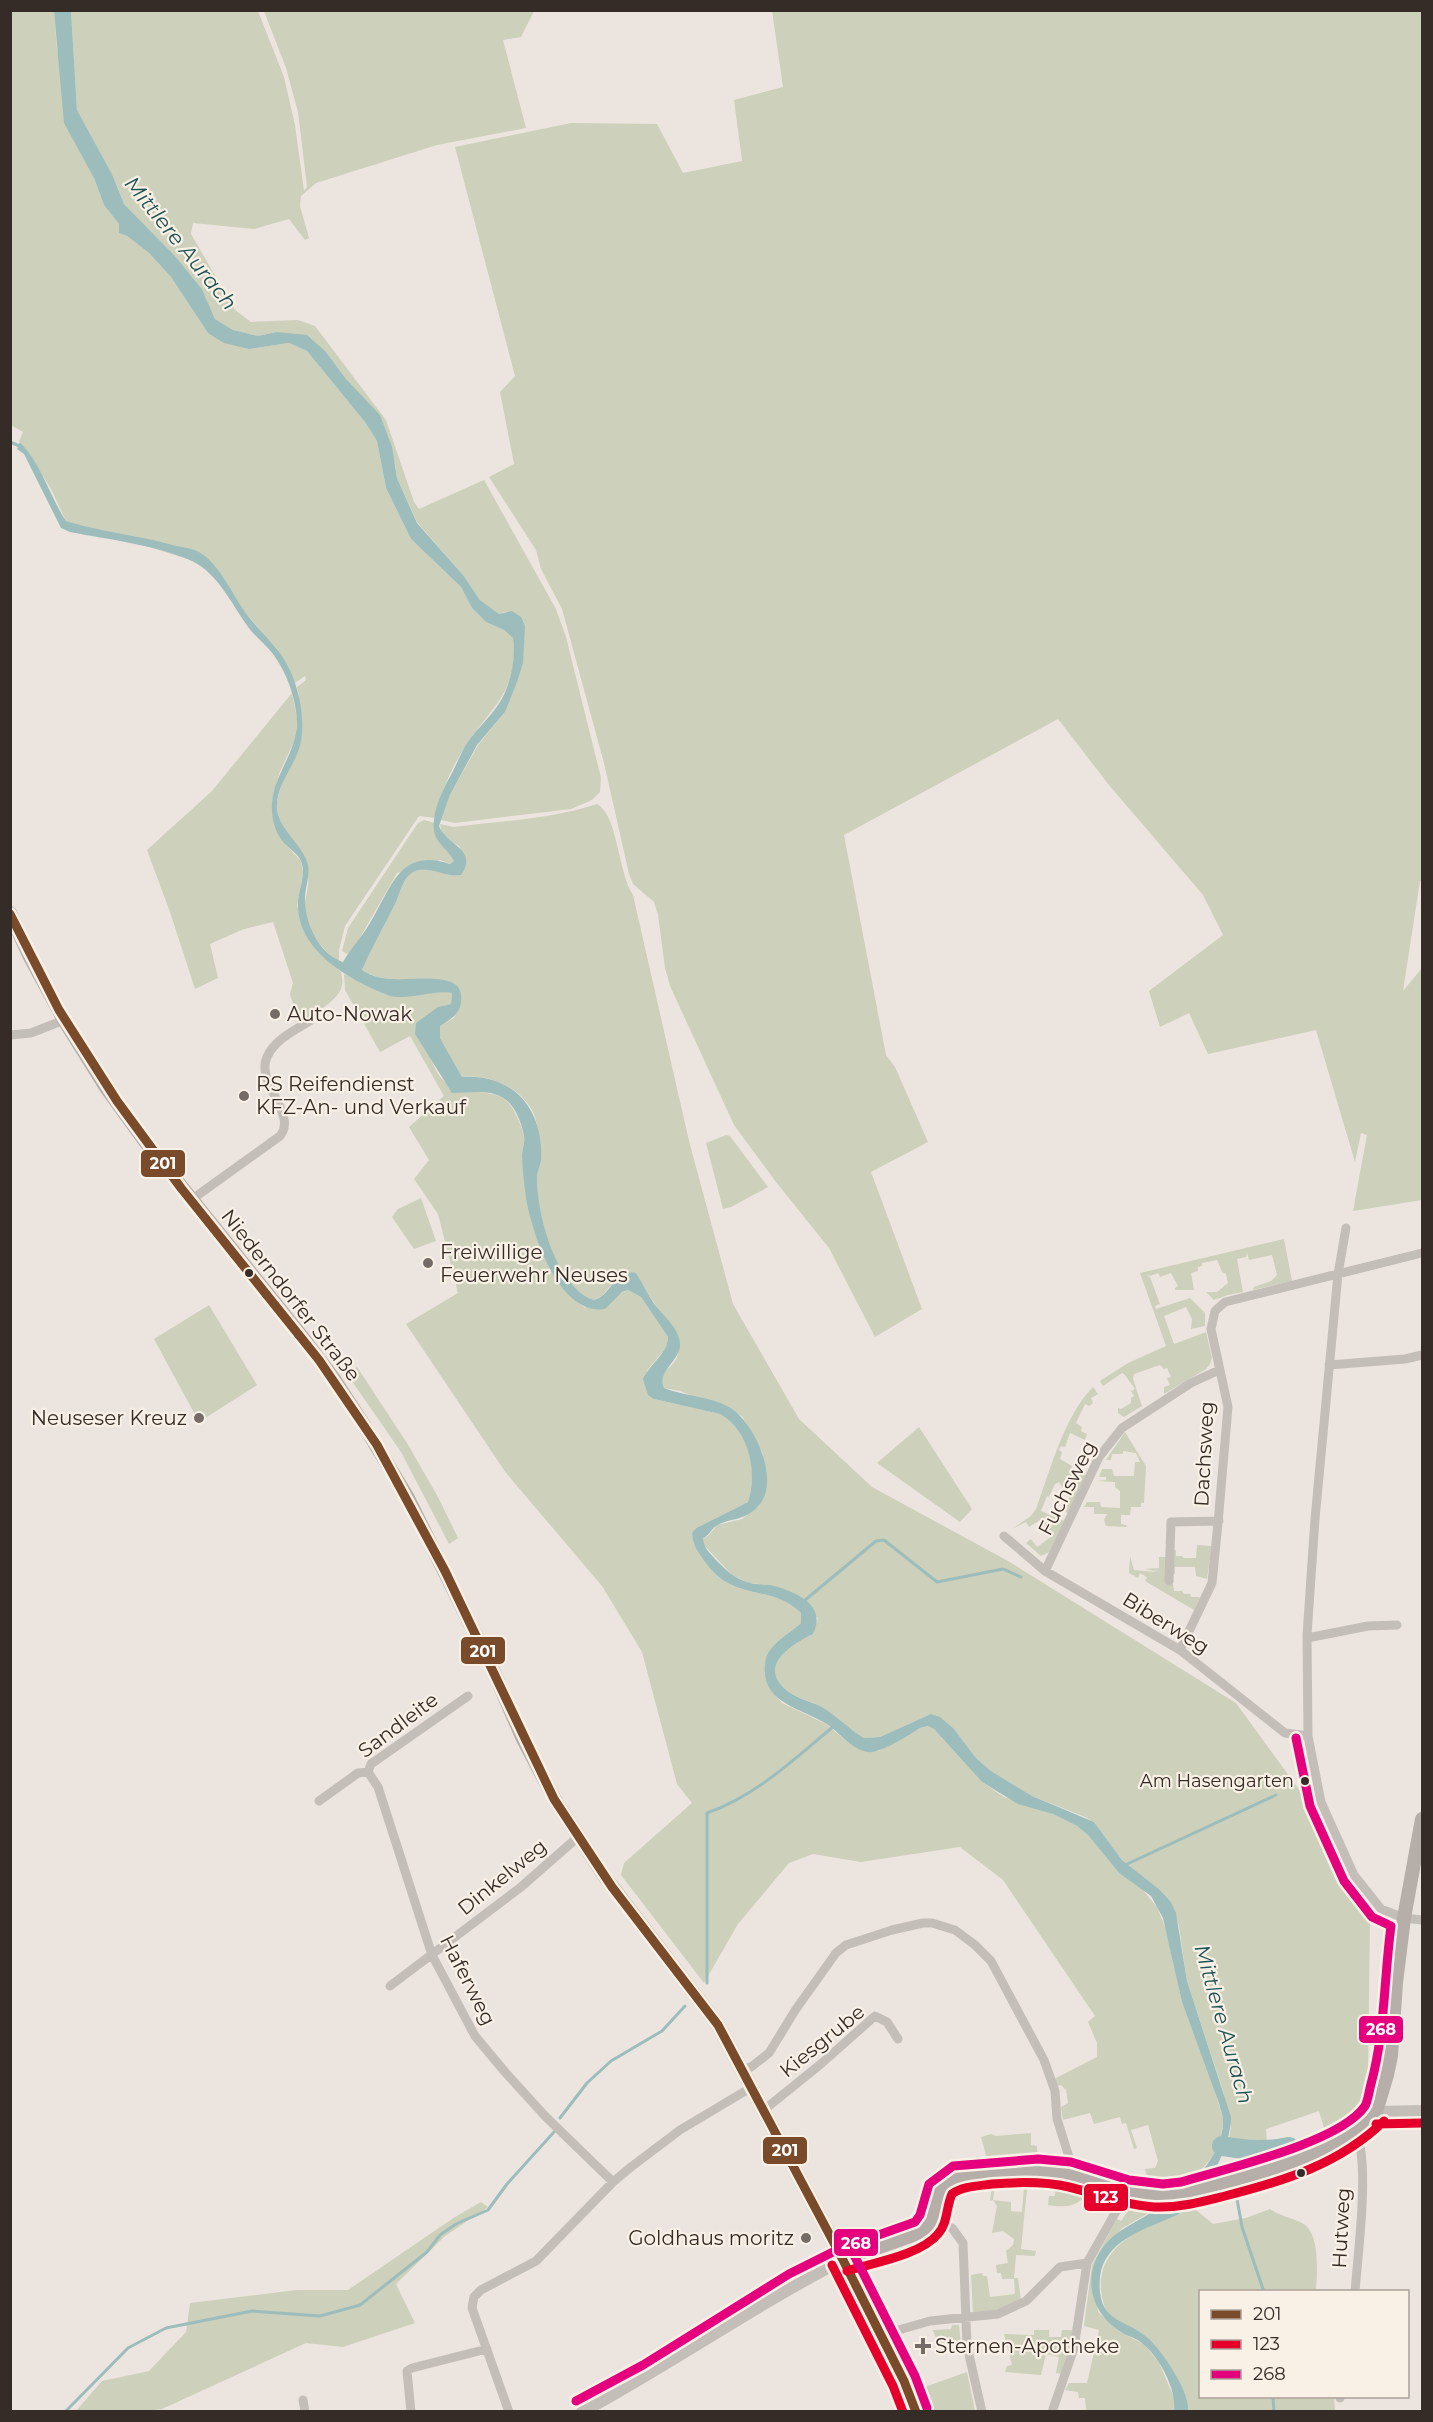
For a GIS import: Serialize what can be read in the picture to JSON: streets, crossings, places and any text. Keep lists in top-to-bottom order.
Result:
{
  "streets": {
    "main road": ["Niederndorfer Straße"],
    "street": [
      "Dachsweg",
      "Fuchsweg",
      "Biberweg",
      "Sandleite",
      "Dinkelweg",
      "Haferweg",
      "Kiesgrube",
      "Hutweg"
    ]
  },
  "crossings": [
    ["Niederndorfer Straße", "Dinkelweg"],
    ["Niederndorfer Straße", "Kiesgrube"],
    ["Dachsweg", "Fuchsweg"],
    ["Dachsweg", "Biberweg"],
    ["Fuchsweg", "Biberweg"],
    ["Sandleite", "Haferweg"],
    ["Dinkelweg", "Haferweg"]
  ],
  "water": ["Mittlere Aurach"],
  "places": {
    "other": [
      "Auto-Nowak",
      "RS Reifendienst KFZ-An- und Verkauf",
      "Freiwillige Feuerwehr Neuses",
      "Neuseser Kreuz",
      "Am Hasengarten",
      "Goldhaus moritz"
    ],
    "health": ["Sternen-Apotheke"]
  },
  "lines": ["transit line 201", "transit line 268", "transit line 123"],
  "legend": ["201", "123", "268"]
}
